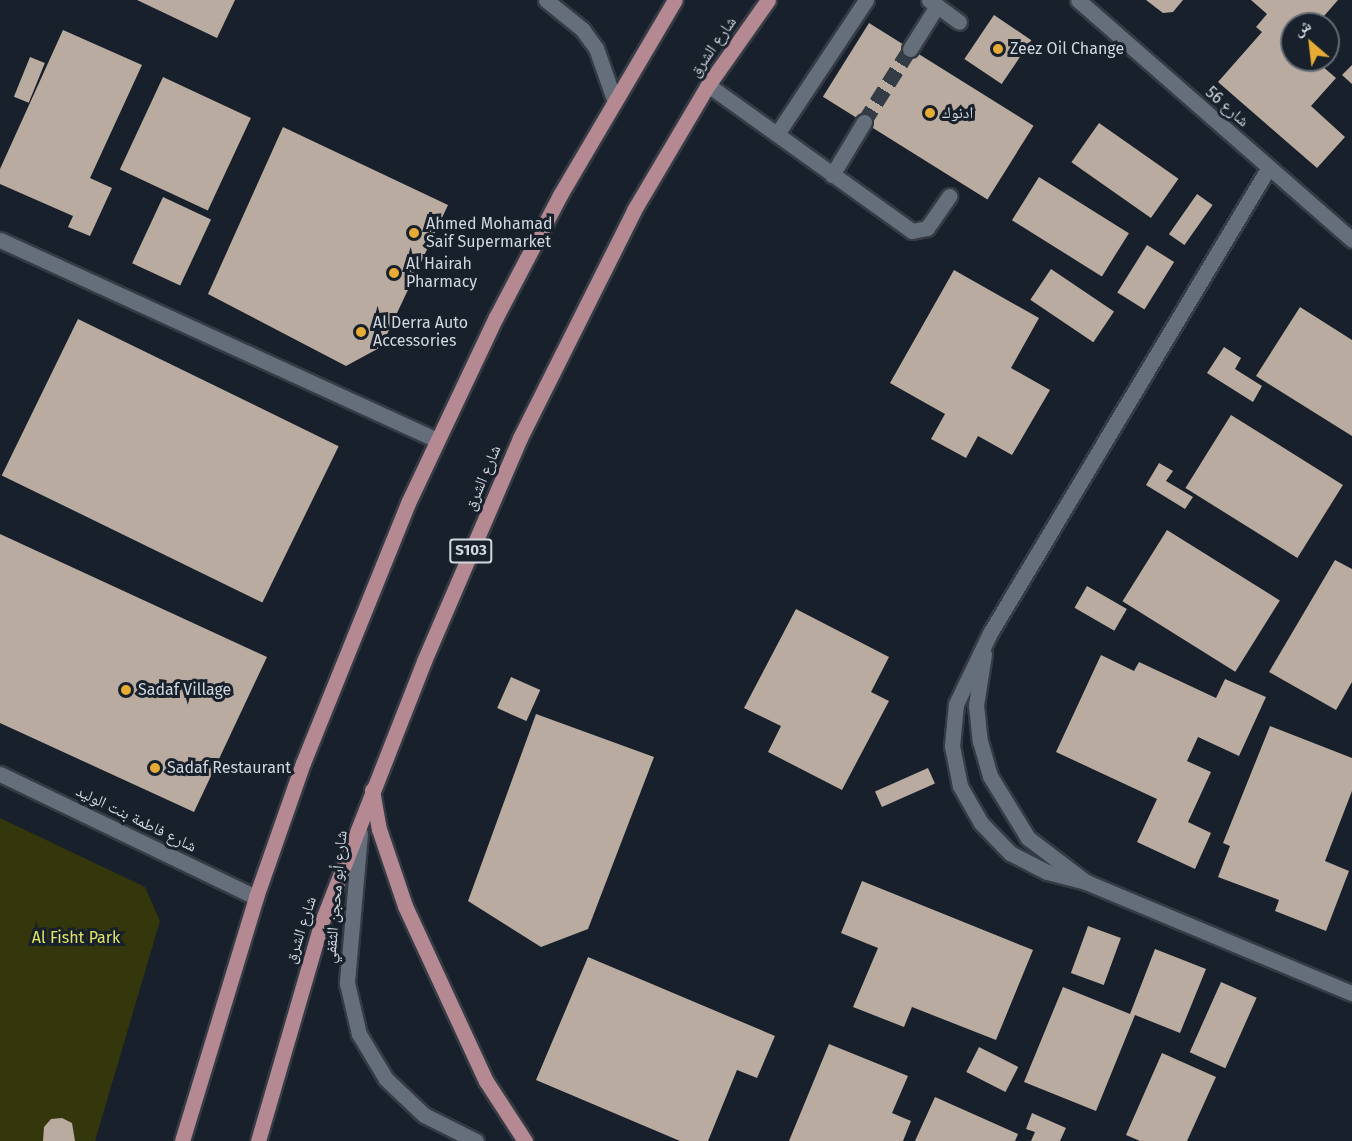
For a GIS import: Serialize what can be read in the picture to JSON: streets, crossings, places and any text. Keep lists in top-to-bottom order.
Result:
{
  "streets": {
    "main road": ["شارع الشرق", "S103"],
    "street": ["شارع 56", "شارع فاطمة بنت الوليد", "شارع أبو محجن الثقفي"]
  },
  "crossings": [
    ["شارع الشرق", "شارع أبو محجن الثقفي"]
  ],
  "parks": ["Al Fisht Park"],
  "places": [
    "Zeez Oil Change",
    "ادنوك",
    "Ahmed Mohamad Saif Supermarket",
    "Al Hairah Pharmacy",
    "Al Derra Auto Accessories",
    "Sadaf Village",
    "Sadaf Restaurant"
  ],
  "north": "top left"
}
